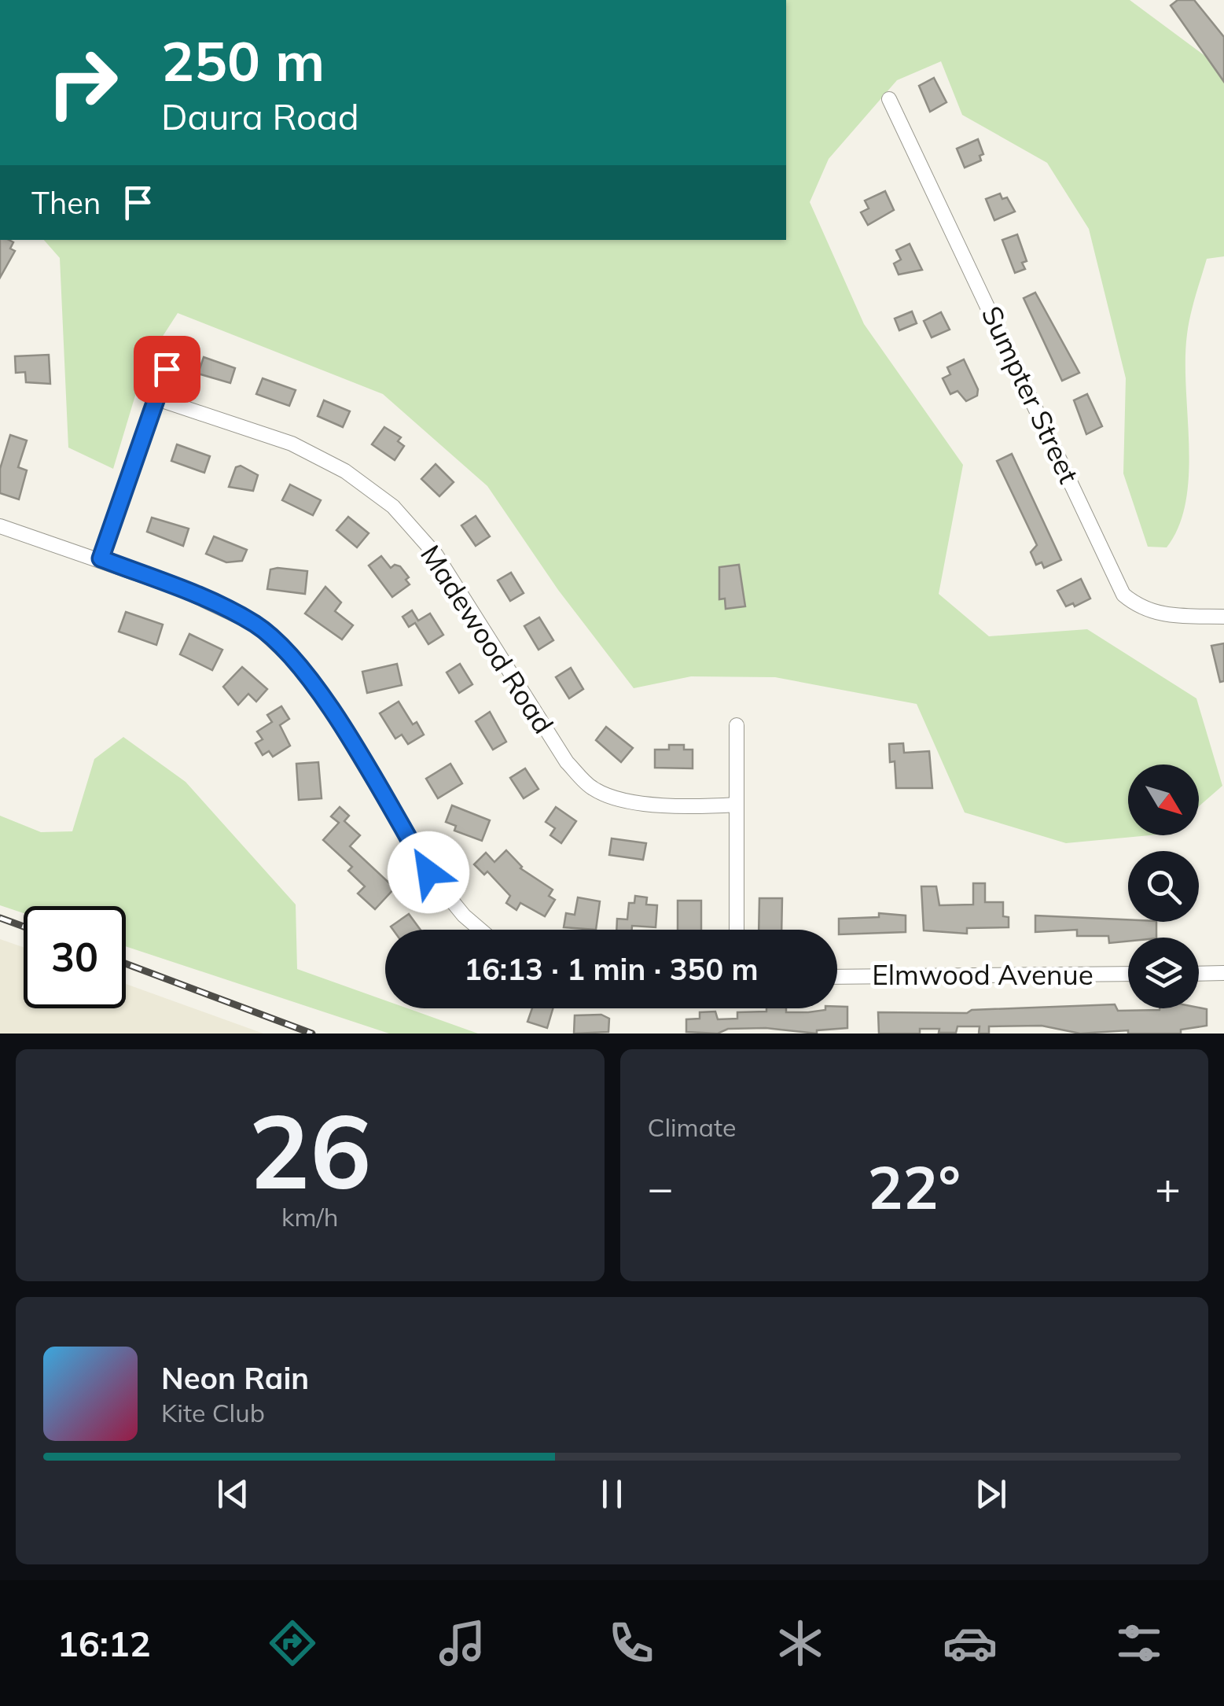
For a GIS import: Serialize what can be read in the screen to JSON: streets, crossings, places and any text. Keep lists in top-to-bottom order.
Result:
{
  "streets": {
    "street": ["Sumpter Street", "Madewood Road", "Elmwood Avenue"]
  },
  "north": "bottom right",
  "page": {
    "turn": ["250 m", "Daura Road"],
    "then": "Then",
    "limit": "30",
    "trip": "16:13 · 1 min · 350 m",
    "tile": [
      ["26", "km/h"],
      "Climate"
    ],
    "heat": ["−", "22°", "+"],
    "song": ["Neon Rain", "Kite Club"],
    "tabs": "16:12"
  }
}
